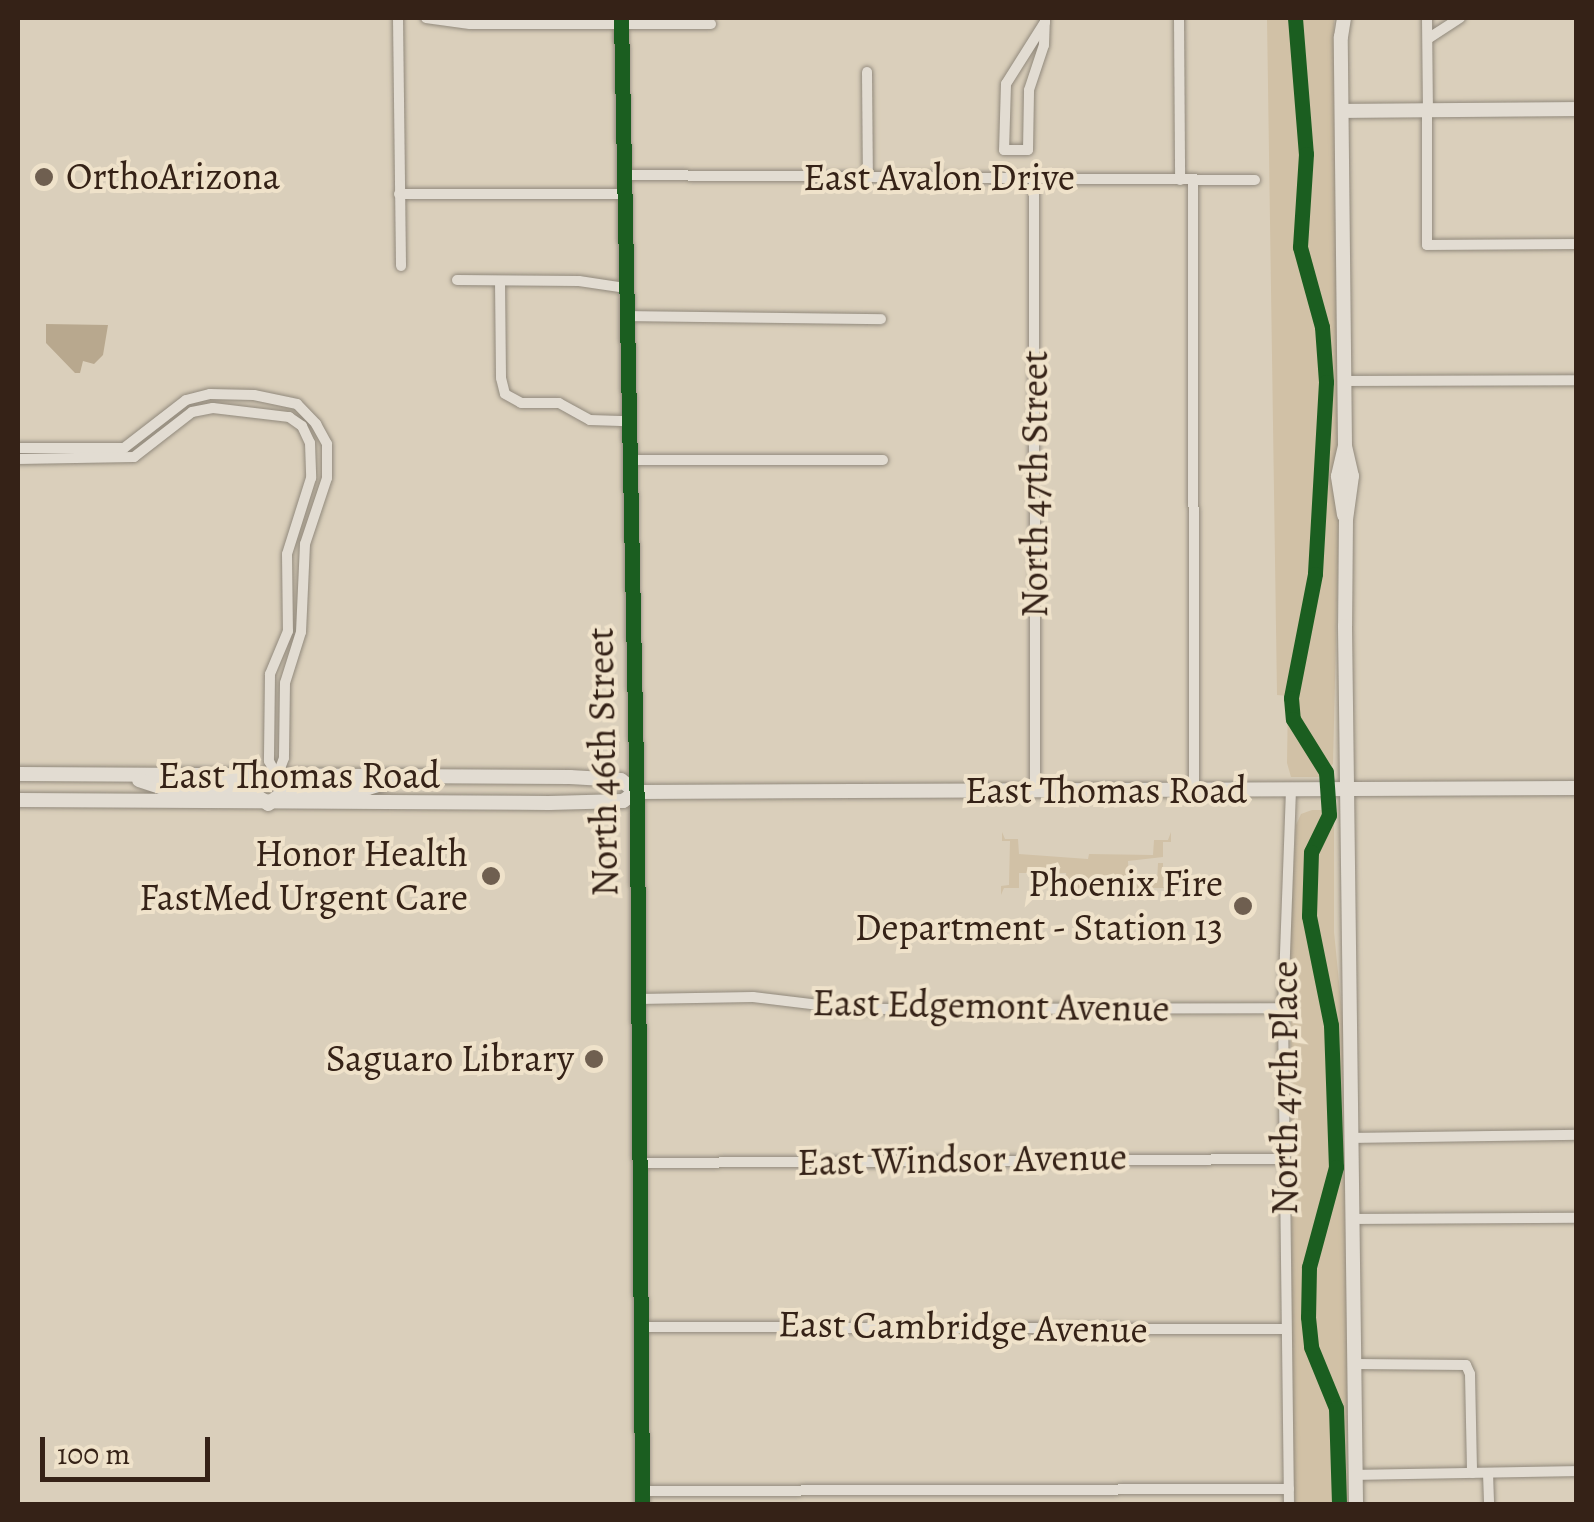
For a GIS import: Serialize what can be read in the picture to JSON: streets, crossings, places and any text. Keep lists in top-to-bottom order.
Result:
{
  "streets": {
    "street": [
      "East Avalon Drive",
      "North 47th Street",
      "North 46th Street",
      "East Thomas Road",
      "East Edgemont Avenue",
      "North 47th Place",
      "East Windsor Avenue",
      "East Cambridge Avenue"
    ]
  },
  "crossings": [
    ["East Avalon Drive", "North 47th Street"],
    ["East Avalon Drive", "North 46th Street"],
    ["North 47th Street", "East Thomas Road"],
    ["North 46th Street", "East Thomas Road"],
    ["North 46th Street", "East Edgemont Avenue"],
    ["North 46th Street", "East Windsor Avenue"],
    ["North 46th Street", "East Cambridge Avenue"],
    ["East Thomas Road", "North 47th Place"],
    ["East Edgemont Avenue", "North 47th Place"],
    ["North 47th Place", "East Windsor Avenue"],
    ["North 47th Place", "East Cambridge Avenue"]
  ],
  "places": [
    "OrthoArizona",
    "Honor Health FastMed Urgent Care",
    "Phoenix Fire Department - Station 13",
    "Saguaro Library"
  ],
  "scale_bar": "100 m"
}
